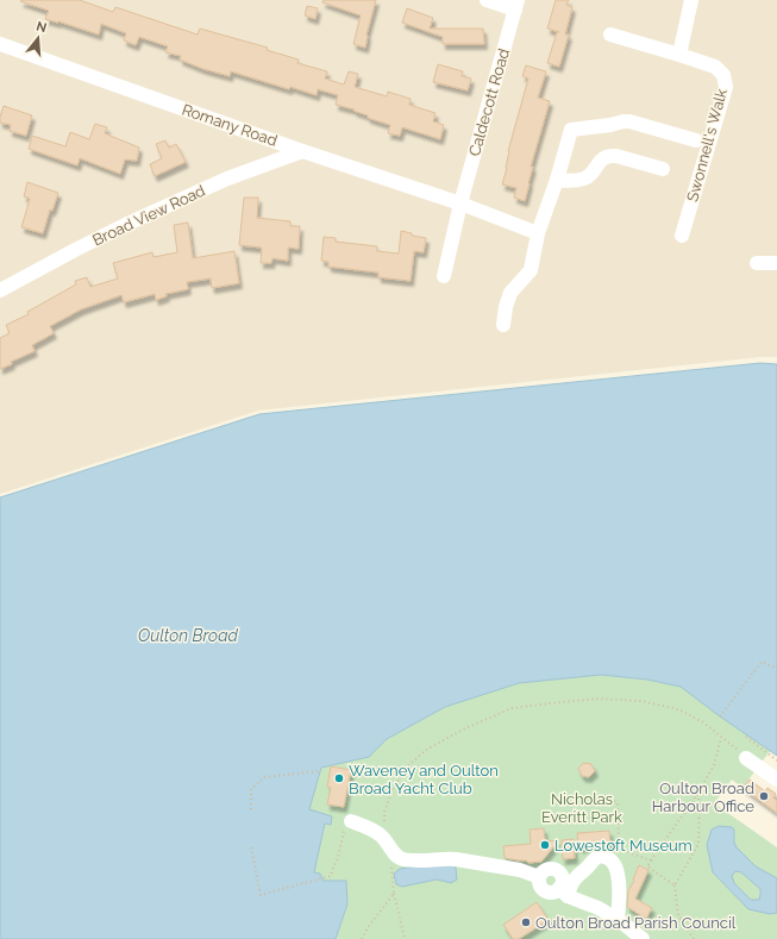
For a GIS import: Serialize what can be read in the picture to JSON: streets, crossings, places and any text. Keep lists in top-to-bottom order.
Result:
{
  "streets": {
    "street": [
      "Caldecott Road",
      "Romany Road",
      "Swonnell's Walk",
      "Broad View Road"
    ]
  },
  "crossings": [
    ["Caldecott Road", "Romany Road"],
    ["Romany Road", "Broad View Road"]
  ],
  "water": ["Oulton Broad"],
  "parks": ["Nicholas Everitt Park"],
  "places": [
    "Waveney and Oulton Broad Yacht Club",
    "Oulton Broad Harbour Office",
    "Lowestoft Museum",
    "Oulton Broad Parish Council"
  ],
  "north": "top"
}
